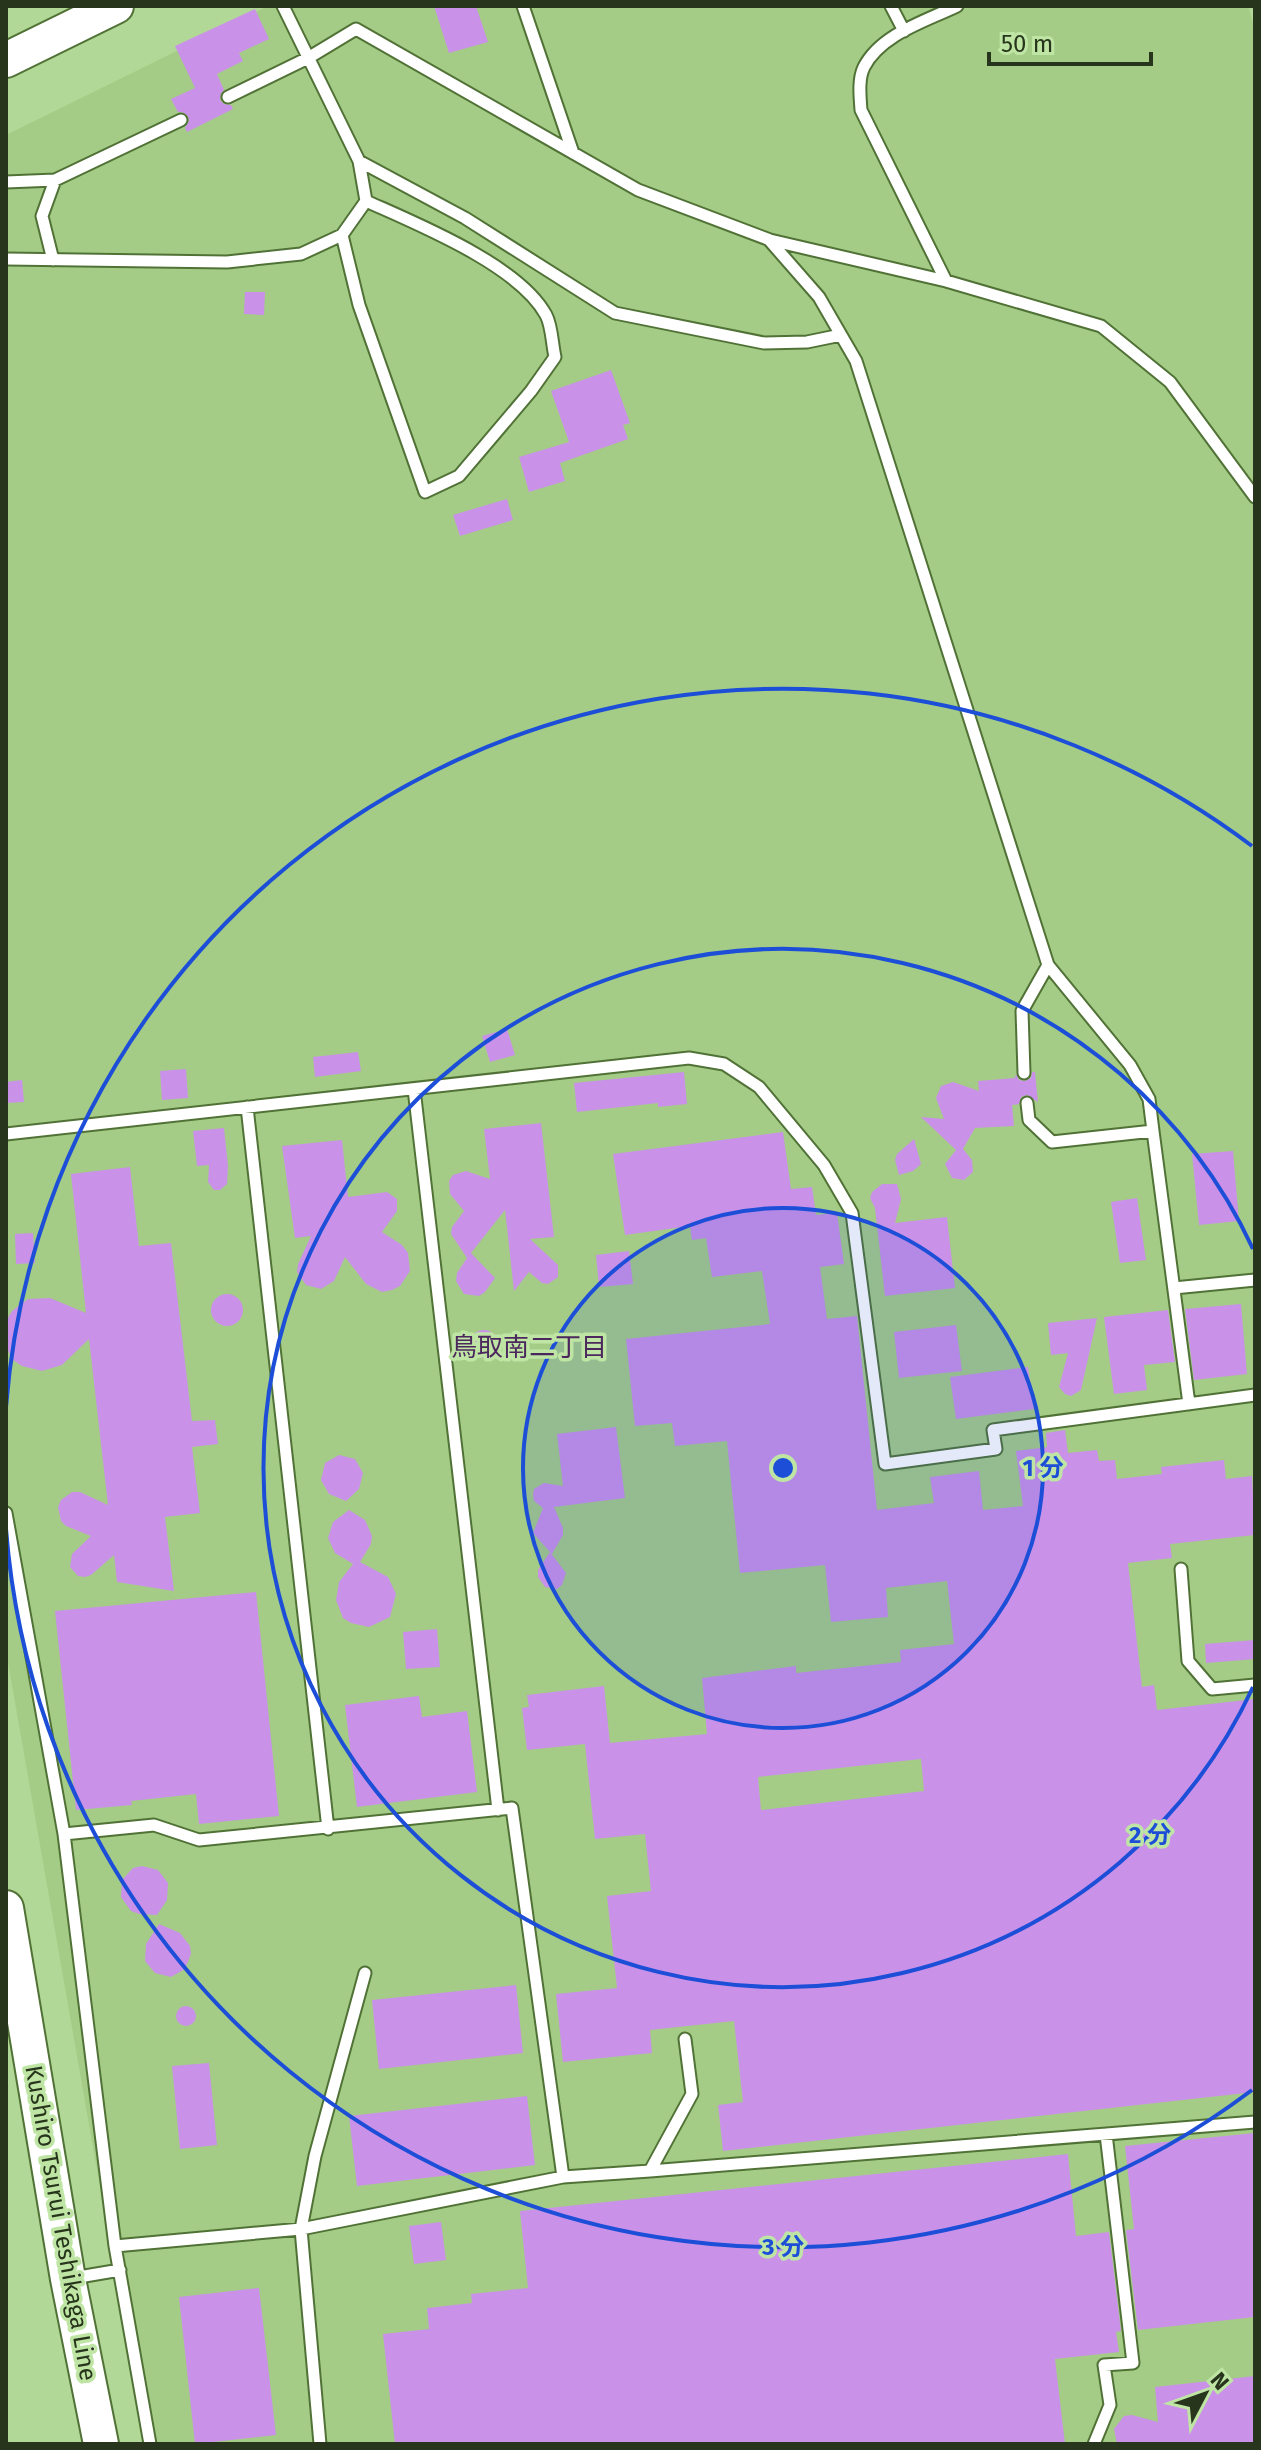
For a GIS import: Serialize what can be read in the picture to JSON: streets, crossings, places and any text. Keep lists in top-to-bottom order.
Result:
{
  "streets": {
    "main road": ["Kushiro Tsurui Teshikaga Line"]
  },
  "districts": ["鳥取南二丁目"],
  "scale_bar": "50 m",
  "north": "top right",
  "rings": ["1 分", "2 分", "3 分"]
}
